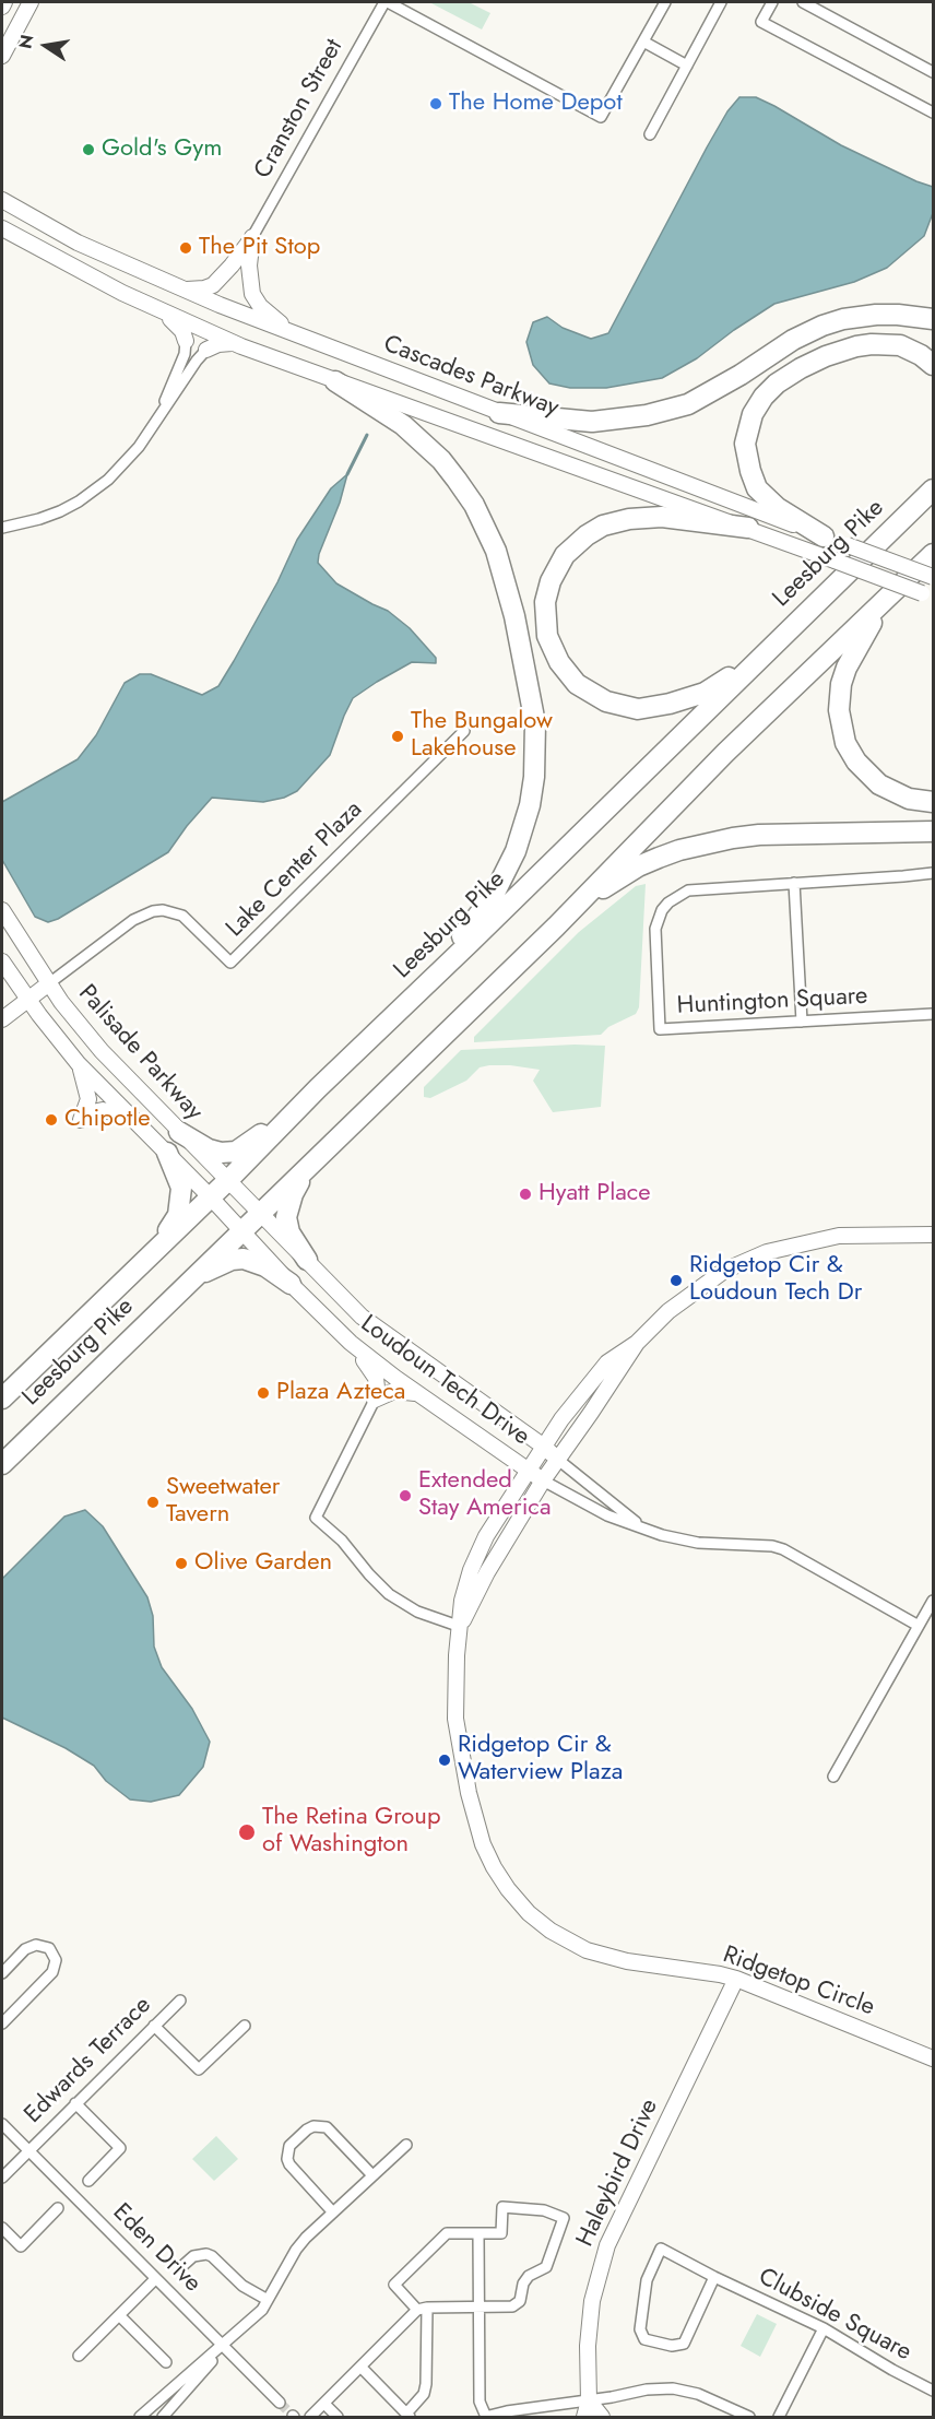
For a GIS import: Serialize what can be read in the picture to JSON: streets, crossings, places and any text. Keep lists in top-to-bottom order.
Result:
{
  "streets": {
    "highway": ["Leesburg Pike"],
    "main road": [
      "Cascades Parkway",
      "Palisade Parkway",
      "Loudoun Tech Drive",
      "Ridgetop Circle",
      "Haleybird Drive"
    ],
    "street": [
      "Cranston Street",
      "Lake Center Plaza",
      "Huntington Square",
      "Edwards Terrace",
      "Eden Drive",
      "Clubside Square"
    ]
  },
  "crossings": [
    ["Leesburg Pike", "Palisade Parkway"],
    ["Lake Center Plaza", "Palisade Parkway"],
    ["Palisade Parkway", "Loudoun Tech Drive"],
    ["Loudoun Tech Drive", "Ridgetop Circle"],
    ["Ridgetop Circle", "Haleybird Drive"],
    ["Edwards Terrace", "Eden Drive"]
  ],
  "places": [
    "The Home Depot",
    "Gold's Gym",
    "The Pit Stop",
    "The Bungalow Lakehouse",
    "Chipotle",
    "Hyatt Place",
    "Ridgetop Cir & Loudoun Tech Dr",
    "Plaza Azteca",
    "Extended Stay America",
    "Sweetwater Tavern",
    "Olive Garden",
    "Ridgetop Cir & Waterview Plaza",
    "The Retina Group of Washington"
  ],
  "north": "left"
}
